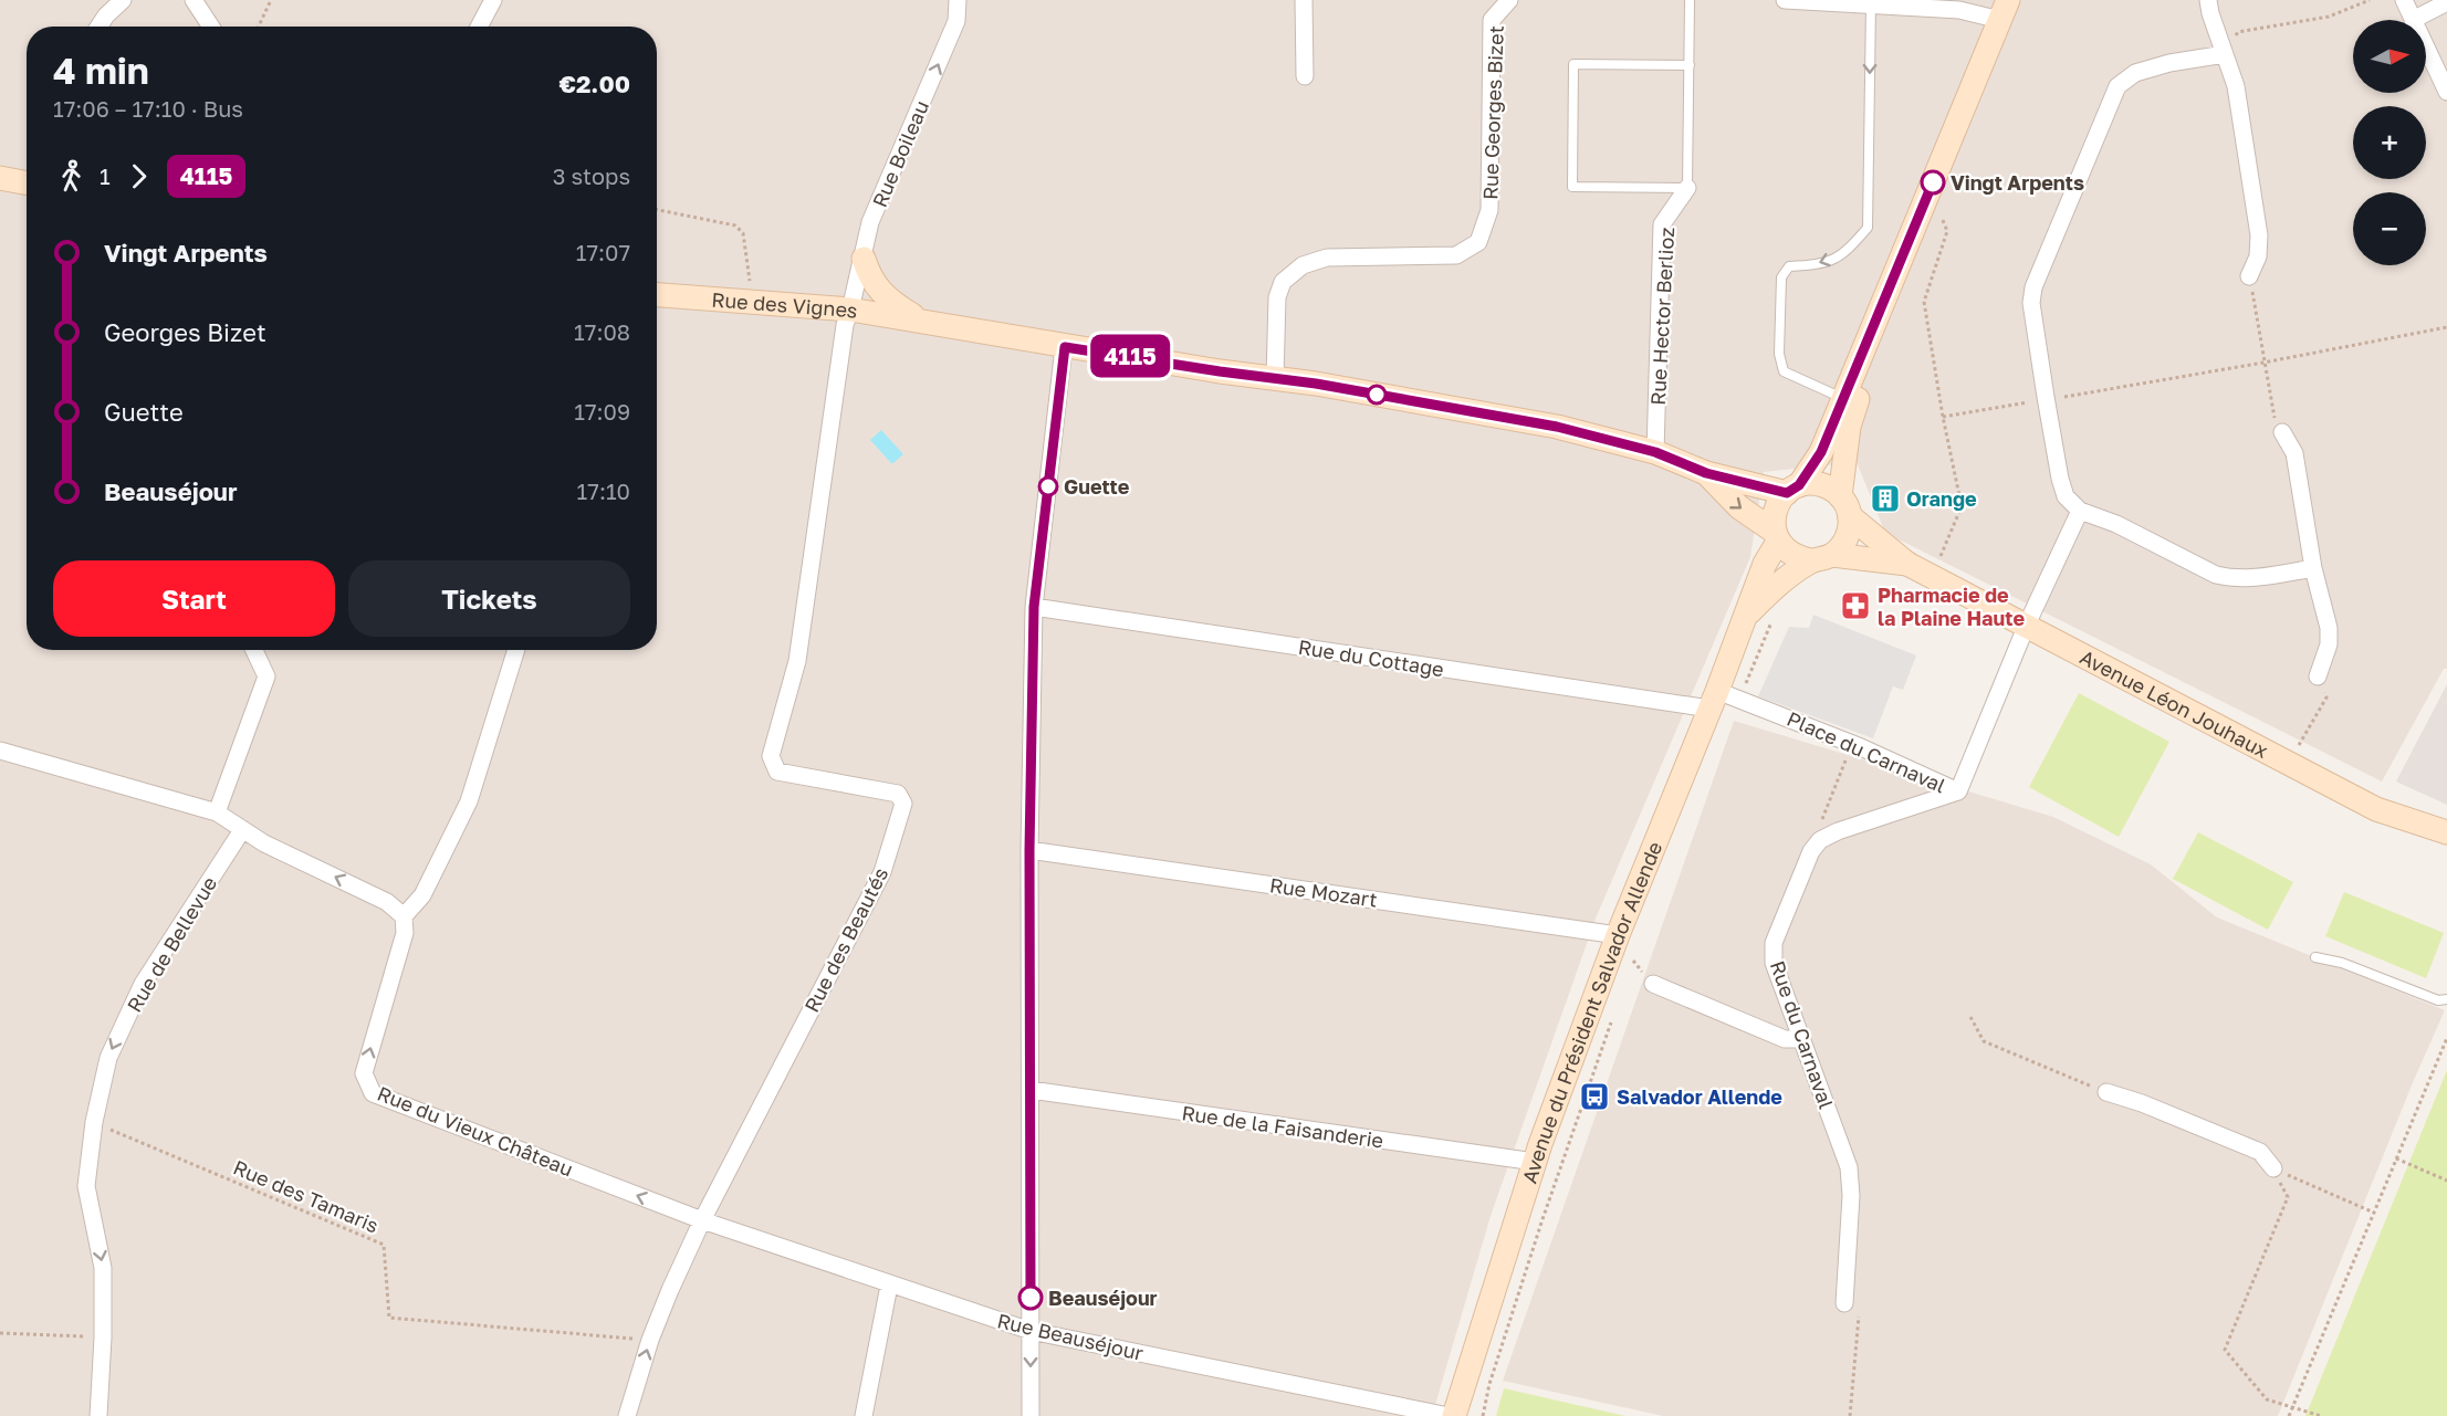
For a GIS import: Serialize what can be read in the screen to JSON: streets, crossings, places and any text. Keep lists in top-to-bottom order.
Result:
{
  "streets": {
    "street": [
      "Rue Georges Bizet",
      "Rue Boileau",
      "Rue des Vignes",
      "Rue Hector Berlioz",
      "Rue du Cottage",
      "Avenue Léon Jouhaux",
      "Place du Carnaval",
      "Rue Mozart",
      "Rue des Beautés",
      "Rue de Bellevue",
      "Avenue du Président Salvador Allende",
      "Rue du Carnaval",
      "Rue de la Faisanderie",
      "Rue du Vieux Château",
      "Rue Beauséjour"
    ],
    "path": ["Rue des Tamaris"]
  },
  "crossings": [
    ["Rue Georges Bizet", "Rue des Vignes"],
    ["Rue Boileau", "Rue des Vignes"],
    ["Rue Boileau", "Rue des Beautés"],
    ["Rue des Vignes", "Rue Hector Berlioz"],
    ["Rue des Vignes", "Avenue Léon Jouhaux"],
    ["Rue des Vignes", "Rue des Beautés"],
    ["Rue des Vignes", "Avenue du Président Salvador Allende"],
    ["Rue du Cottage", "Place du Carnaval"],
    ["Rue du Cottage", "Avenue du Président Salvador Allende"],
    ["Avenue Léon Jouhaux", "Place du Carnaval"],
    ["Avenue Léon Jouhaux", "Avenue du Président Salvador Allende"],
    ["Place du Carnaval", "Avenue du Président Salvador Allende"],
    ["Rue Mozart", "Avenue du Président Salvador Allende"],
    ["Rue des Beautés", "Rue du Vieux Château"],
    ["Rue des Beautés", "Rue Beauséjour"],
    ["Rue de Bellevue", "Rue des Tamaris"],
    ["Avenue du Président Salvador Allende", "Rue de la Faisanderie"],
    ["Rue du Vieux Château", "Rue Beauséjour"]
  ],
  "one_way": ["Rue Boileau", "Rue de Bellevue"],
  "places": {
    "other": ["Vingt Arpents", "Guette", "Beauséjour"],
    "building": ["Orange"],
    "pharmacy": ["Pharmacie de la Plaine Haute"],
    "bus stop": ["Salvador Allende"]
  },
  "lines": ["bus line 4115"],
  "north": "right",
  "page": {
    "on_map": "4115",
    "map_buttons": ["+", "−"],
    "heading": ["4 min", "17:06 – 17:10 · Bus", "€2.00"],
    "legs": ["1", "4115", "3 stops"],
    "list": [
      {
        "name": "Vingt Arpents",
        "value": "17:07"
      },
      {
        "name": "Georges Bizet",
        "value": "17:08"
      },
      {
        "name": "Guette",
        "value": "17:09"
      },
      {
        "name": "Beauséjour",
        "value": "17:10"
      }
    ],
    "buttons": ["Start", "Tickets"]
  }
}
